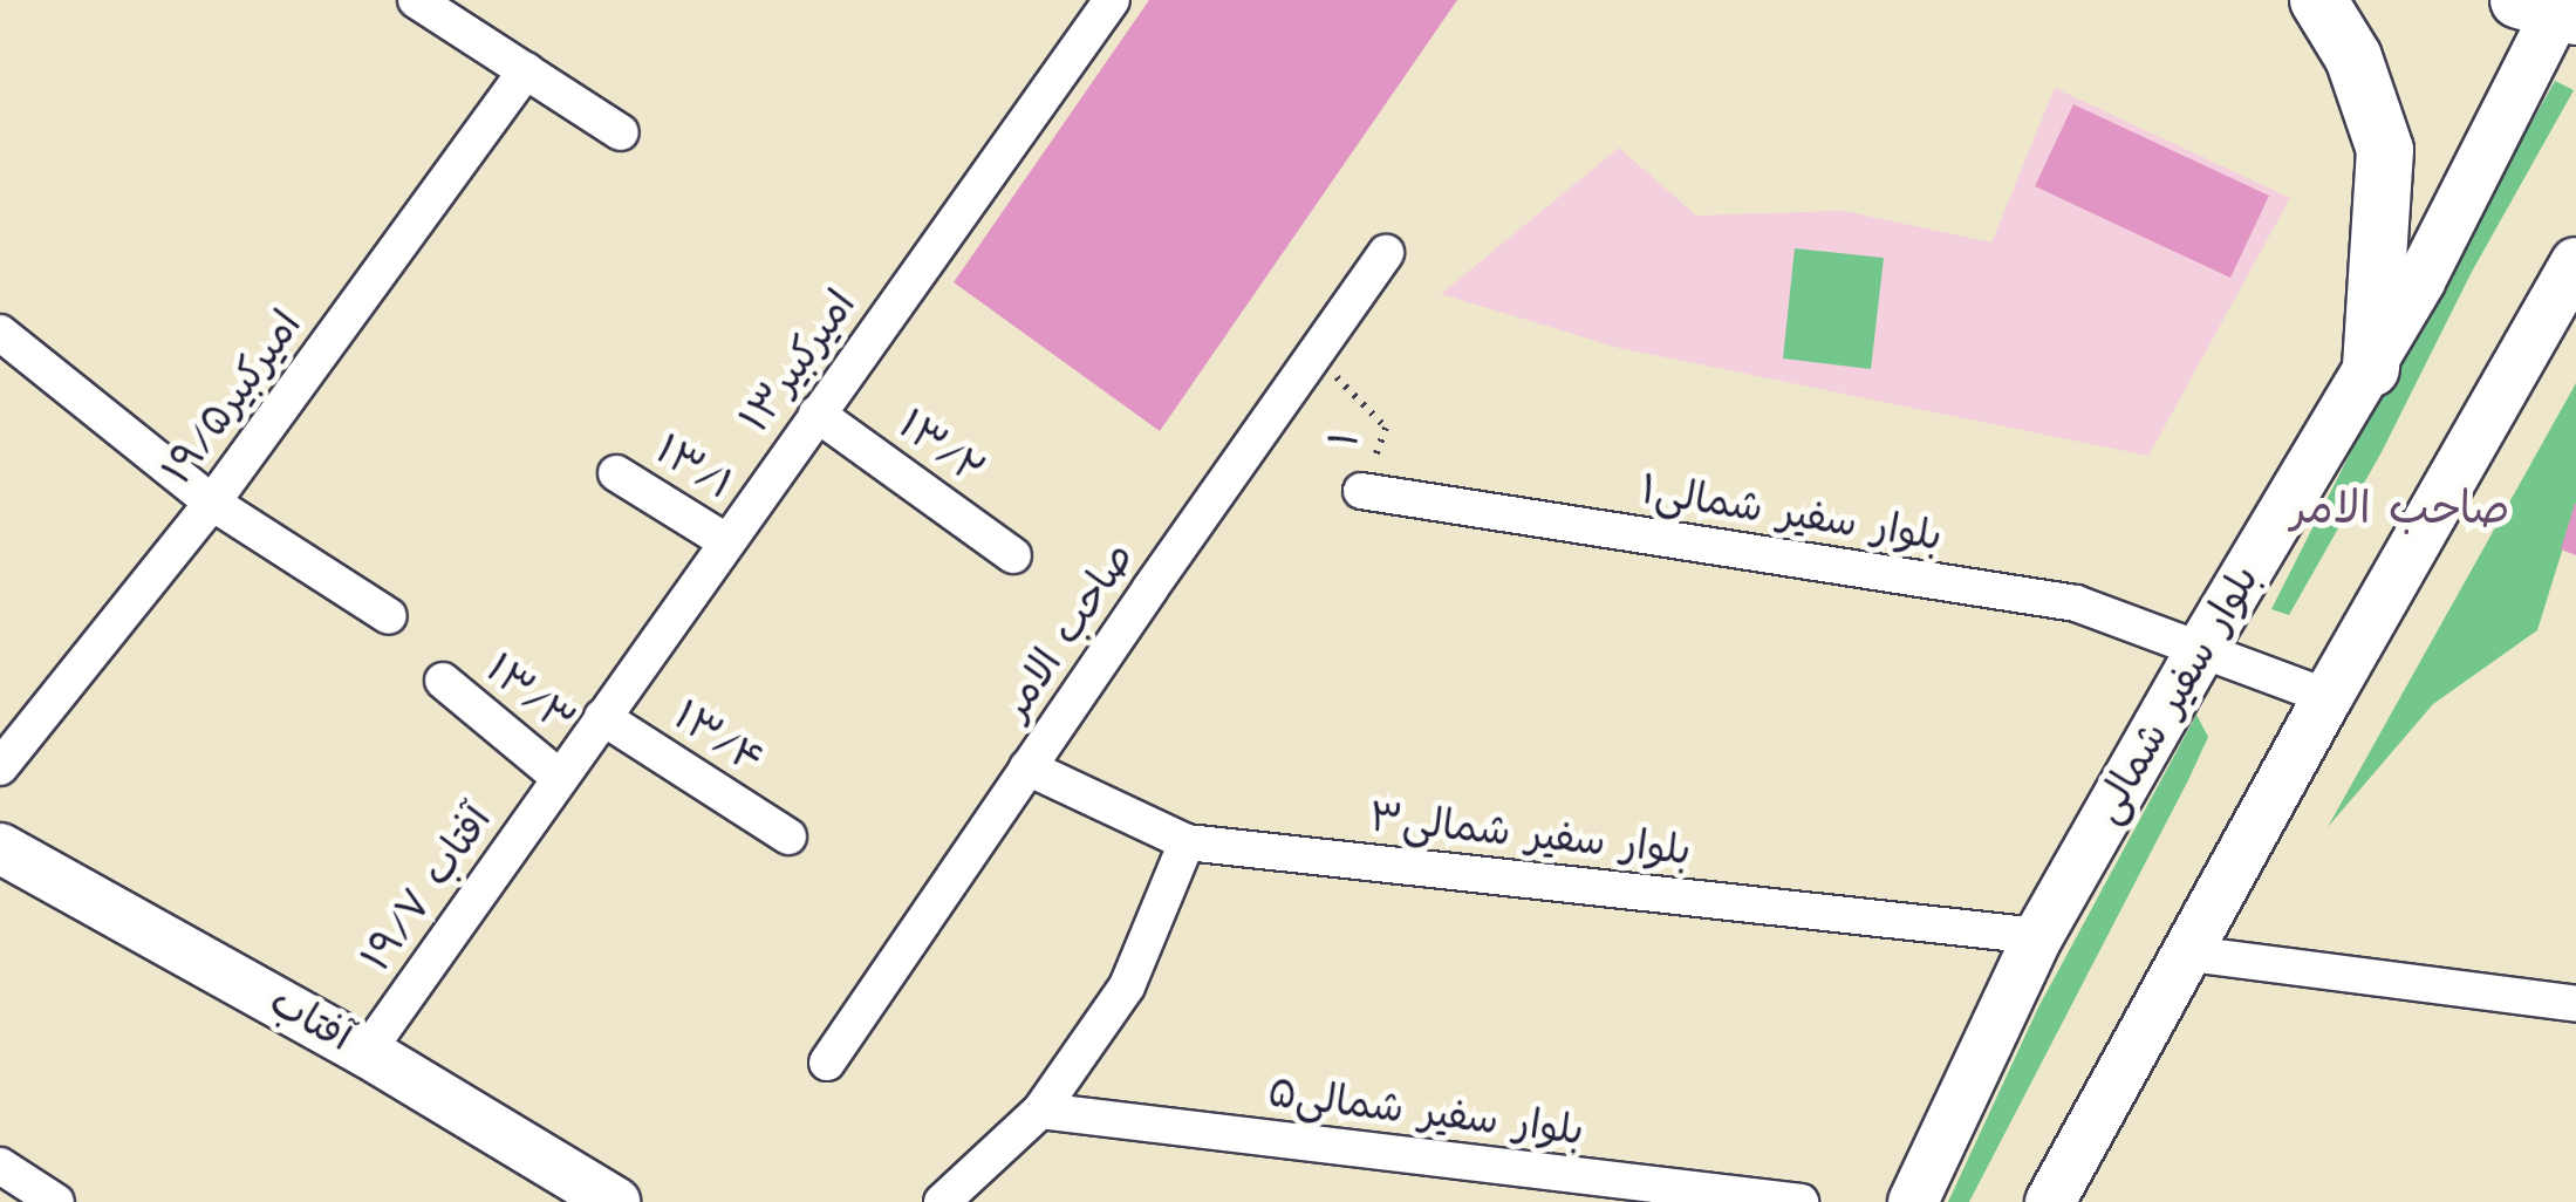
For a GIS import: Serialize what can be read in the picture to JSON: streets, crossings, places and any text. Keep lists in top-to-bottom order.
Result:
{
  "streets": {
    "main road": ["بلوار سفیر شمالی", "آفتاب"],
    "street": [
      "امیرکبیر۱۳",
      "امیرکبیر۱۹/۵",
      "۱۳/۲",
      "۱۳/۱",
      "بلوار سفیر شمالی۱",
      "صاحب الامر",
      "۱۳/۳",
      "۱۳/۴",
      "بلوار سفیر شمالی۳",
      "آفتاب ۱۹/۷",
      "بلوار سفیر شمالی۵"
    ],
    "path": ["۱"]
  },
  "crossings": [
    ["امیرکبیر۱۳", "۱۳/۲"],
    ["امیرکبیر۱۳", "۱۳/۱"],
    ["امیرکبیر۱۳", "۱۳/۳"],
    ["امیرکبیر۱۳", "۱۳/۴"],
    ["امیرکبیر۱۳", "آفتاب ۱۹/۷"],
    ["۱", "بلوار سفیر شمالی۱"],
    ["۱", "صاحب الامر"],
    ["بلوار سفیر شمالی۱", "بلوار سفیر شمالی"],
    ["صاحب الامر", "بلوار سفیر شمالی۳"],
    ["بلوار سفیر شمالی", "بلوار سفیر شمالی۳"],
    ["۱۳/۳", "آفتاب ۱۹/۷"],
    ["آفتاب ۱۹/۷", "آفتاب"]
  ],
  "districts": ["صاحب الامر"]
}
